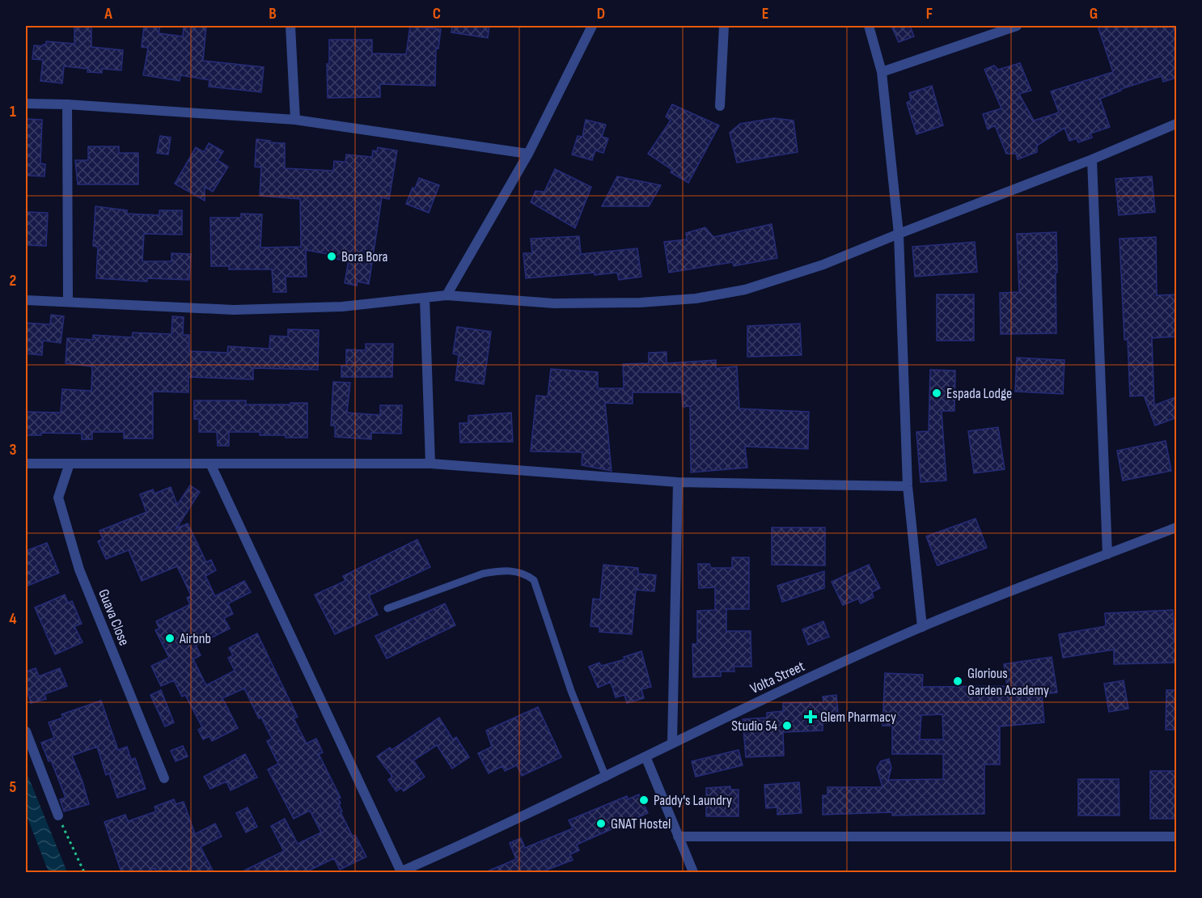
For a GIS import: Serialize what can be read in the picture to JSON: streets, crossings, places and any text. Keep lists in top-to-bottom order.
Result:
{
  "streets": {
    "street": ["Guava Close", "Volta Street"]
  },
  "places": {
    "other": [
      "Bora Bora",
      "Espada Lodge",
      "Airbnb",
      "Glorious Garden Academy",
      "Studio 54",
      "Paddy's Laundry",
      "GNAT Hostel"
    ],
    "health": ["Glem Pharmacy"]
  },
  "grid": {
    "columns": [
      "A",
      "B",
      "C",
      "D",
      "E",
      "F",
      "G"
    ],
    "rows": [
      "1",
      "2",
      "3",
      "4",
      "5"
    ]
  }
}
